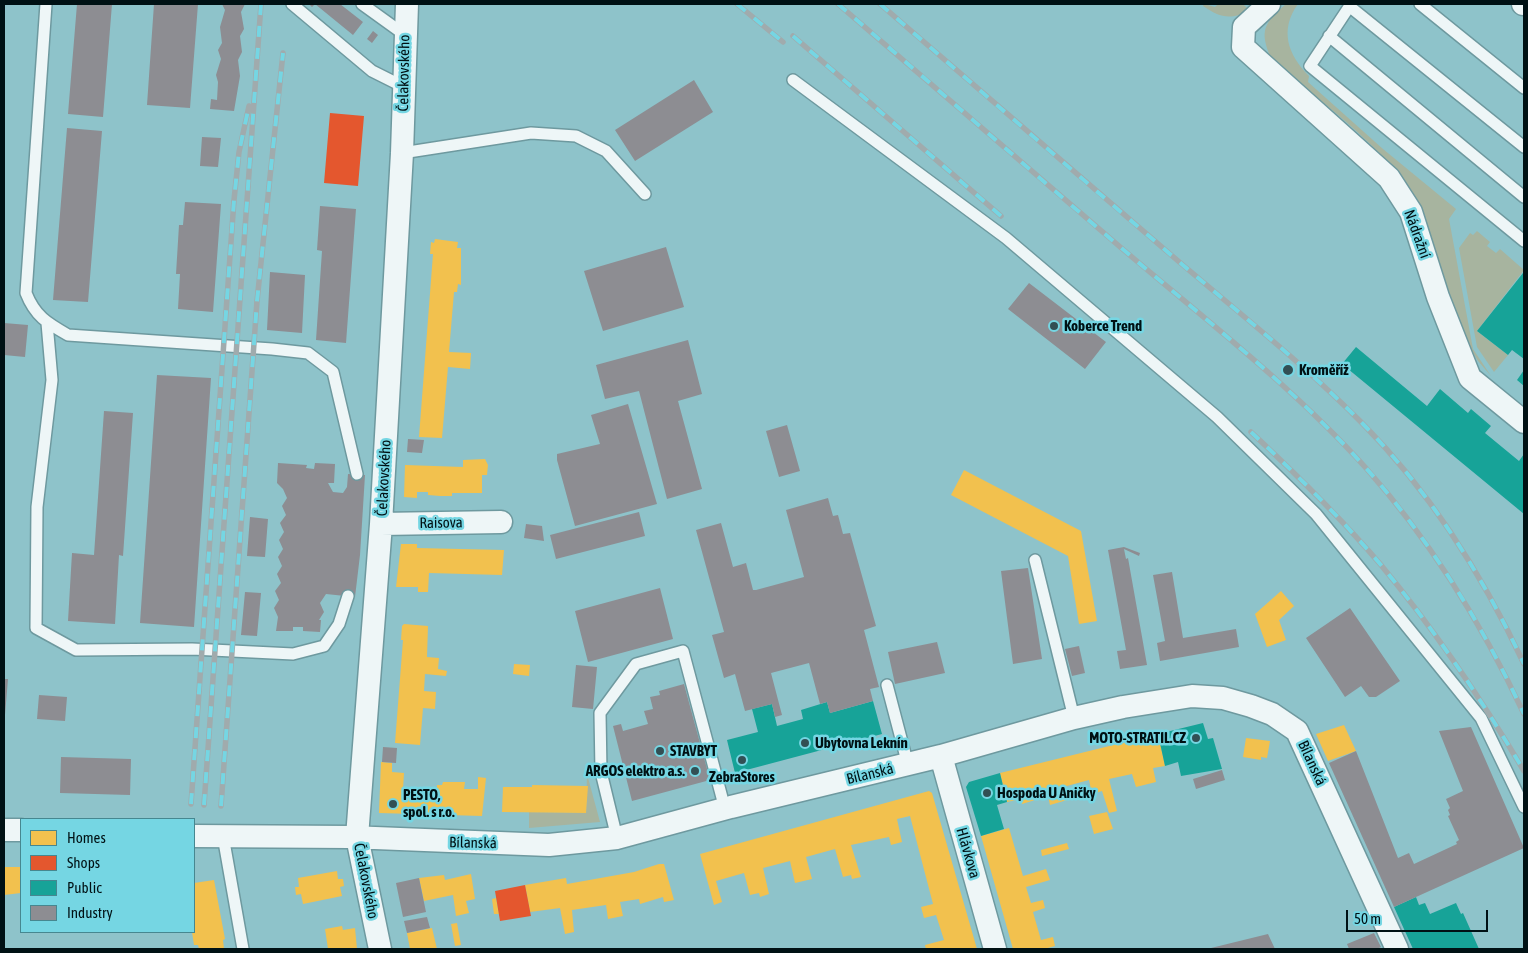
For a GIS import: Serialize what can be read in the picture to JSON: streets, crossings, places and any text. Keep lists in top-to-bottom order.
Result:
{
  "streets": {
    "street": [
      "Čelakovského",
      "Nádražní",
      "Raisova",
      "Bílanská",
      "Hlávkova"
    ]
  },
  "crossings": [
    ["Čelakovského", "Raisova"],
    ["Čelakovského", "Bílanská"],
    ["Bílanská", "Hlávkova"]
  ],
  "places": [
    "Koberce Trend",
    "Kroměříž",
    "MOTO-STRATIL.CZ",
    "Ubytovna Leknín",
    "STAVBYT",
    "ZebraStores",
    "ARGOS elektro a.s.",
    "Hospoda U Aničky",
    "PESTO, spol. s r.o."
  ],
  "legend": [
    "Homes",
    "Shops",
    "Public",
    "Industry"
  ],
  "scale_bar": "50 m"
}
